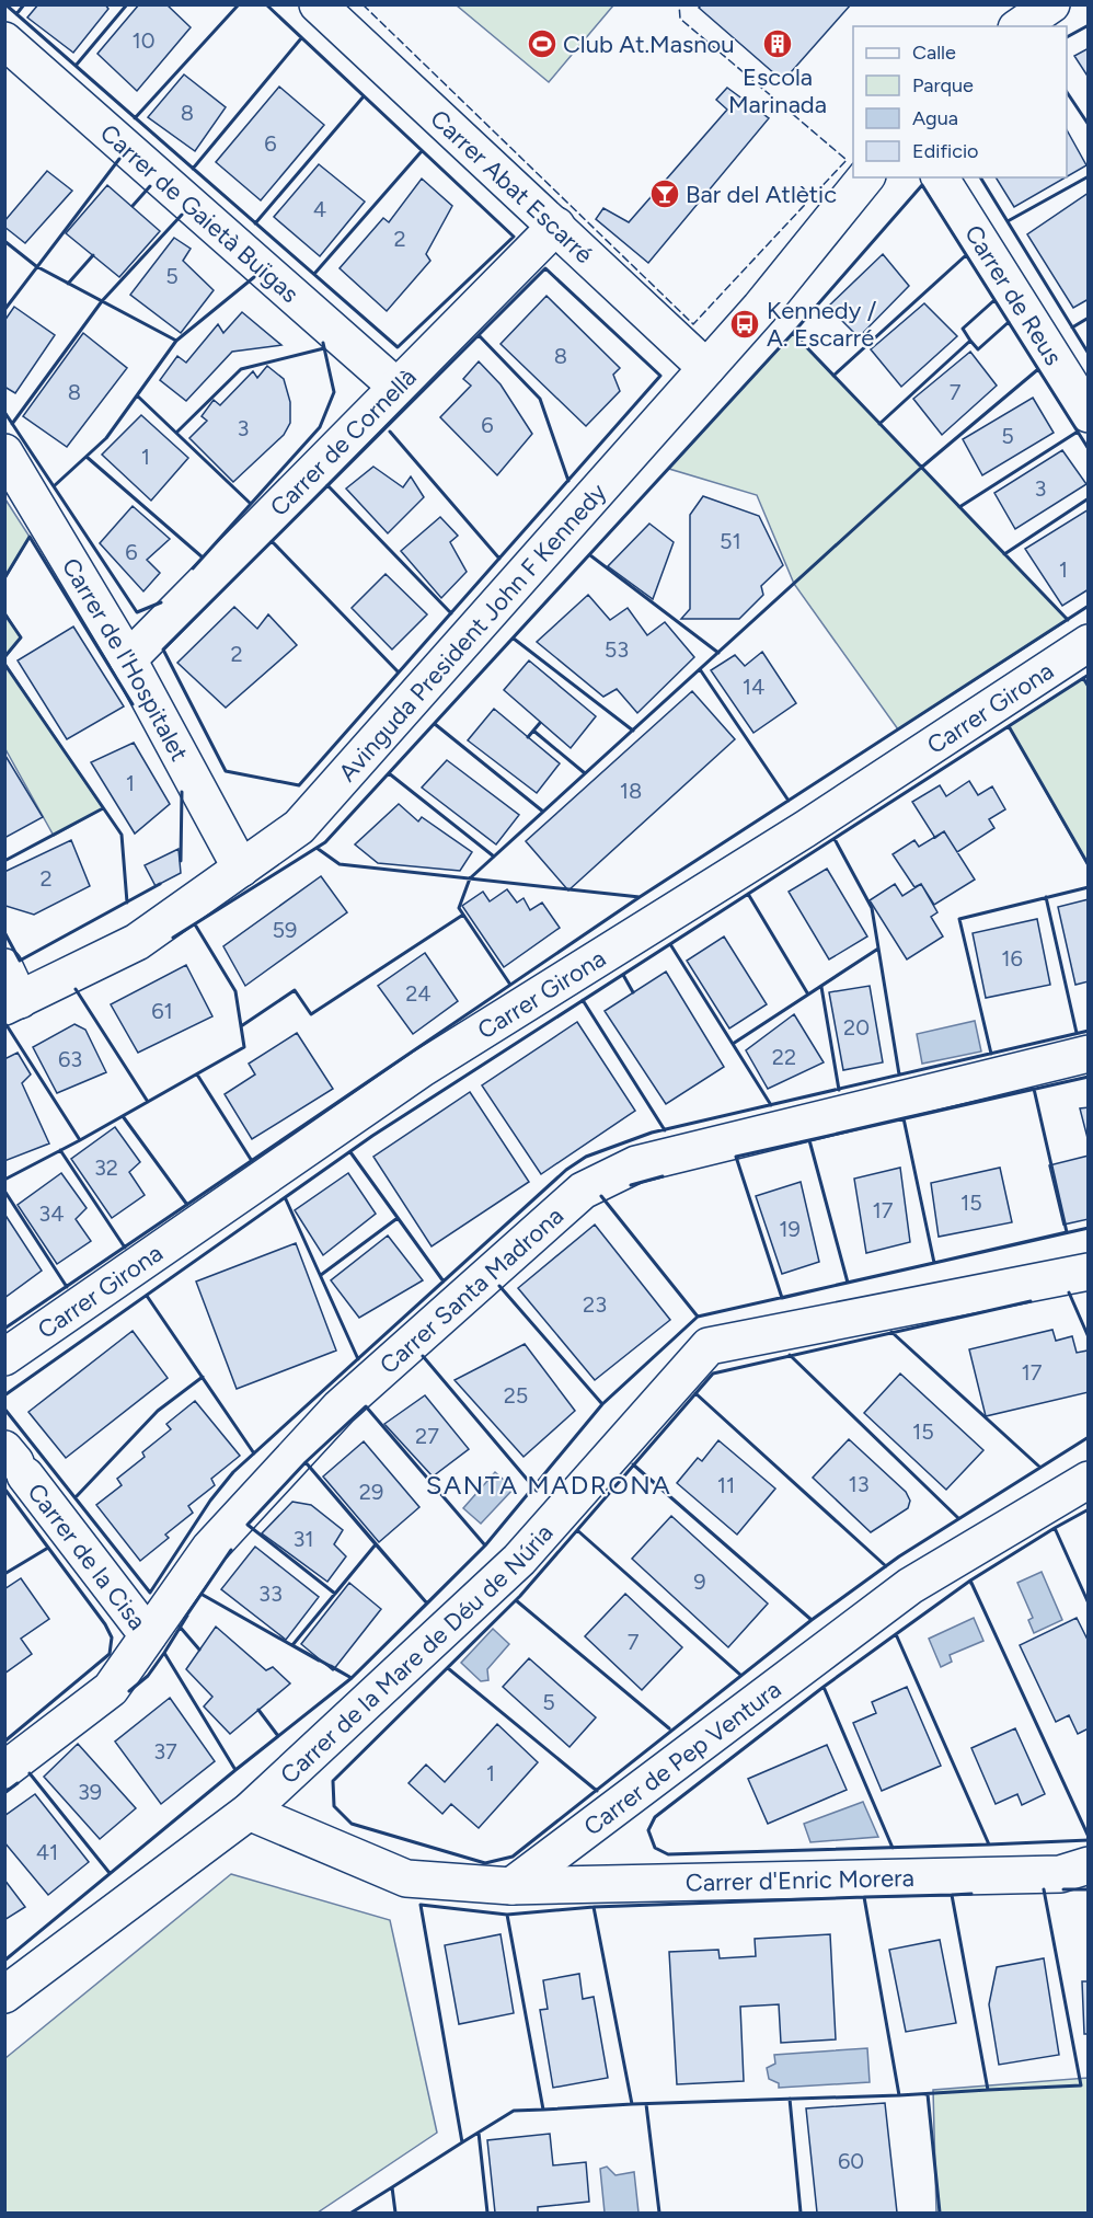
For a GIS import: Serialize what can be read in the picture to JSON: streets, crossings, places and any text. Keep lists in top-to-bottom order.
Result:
{
  "streets": {
    "street": [
      "Carrer Abat Escarré",
      "Carrer de Gaietà Buïgas",
      "Carrer de Reus",
      "Carrer de Cornellà",
      "Avinguda President John F Kennedy",
      "Carrer de l'Hospitalet",
      "Carrer Girona",
      "Carrer Santa Madrona",
      "Carrer de la Cisa",
      "Carrer de la Mare de Déu de Núria",
      "Carrer de Pep Ventura",
      "Carrer d'Enric Morera"
    ]
  },
  "crossings": [
    ["Carrer Abat Escarré", "Carrer de Cornellà"],
    ["Carrer Abat Escarré", "Avinguda President John F Kennedy"],
    ["Carrer de Gaietà Buïgas", "Carrer de Cornellà"],
    ["Carrer de Cornellà", "Carrer de l'Hospitalet"],
    ["Avinguda President John F Kennedy", "Carrer de l'Hospitalet"],
    ["Carrer Santa Madrona", "Carrer de la Cisa"],
    ["Carrer de Pep Ventura", "Carrer d'Enric Morera"]
  ],
  "districts": ["SANTA MADRONA"],
  "places": {
    "sports": ["Club At.Masnou"],
    "building": ["Escola Marinada"],
    "bar": ["Bar del Atlètic"],
    "bus stop": ["Kennedy / A. Escarré"]
  },
  "house_numbers": [
    "10",
    "8",
    "6",
    "4",
    "2",
    "5",
    "8",
    "8",
    "7",
    "6",
    "3",
    "5",
    "1",
    "3",
    "51",
    "6",
    "1",
    "53",
    "2",
    "14",
    "1",
    "18",
    "2",
    "59",
    "16",
    "24",
    "61",
    "20",
    "22",
    "63",
    "32",
    "15",
    "17",
    "34",
    "19",
    "23",
    "17",
    "25",
    "15",
    "27",
    "13",
    "11",
    "29",
    "31",
    "9",
    "33",
    "7",
    "5",
    "37",
    "1",
    "39",
    "41",
    "60"
  ],
  "legend": [
    "Calle",
    "Parque",
    "Agua",
    "Edificio"
  ]
}
